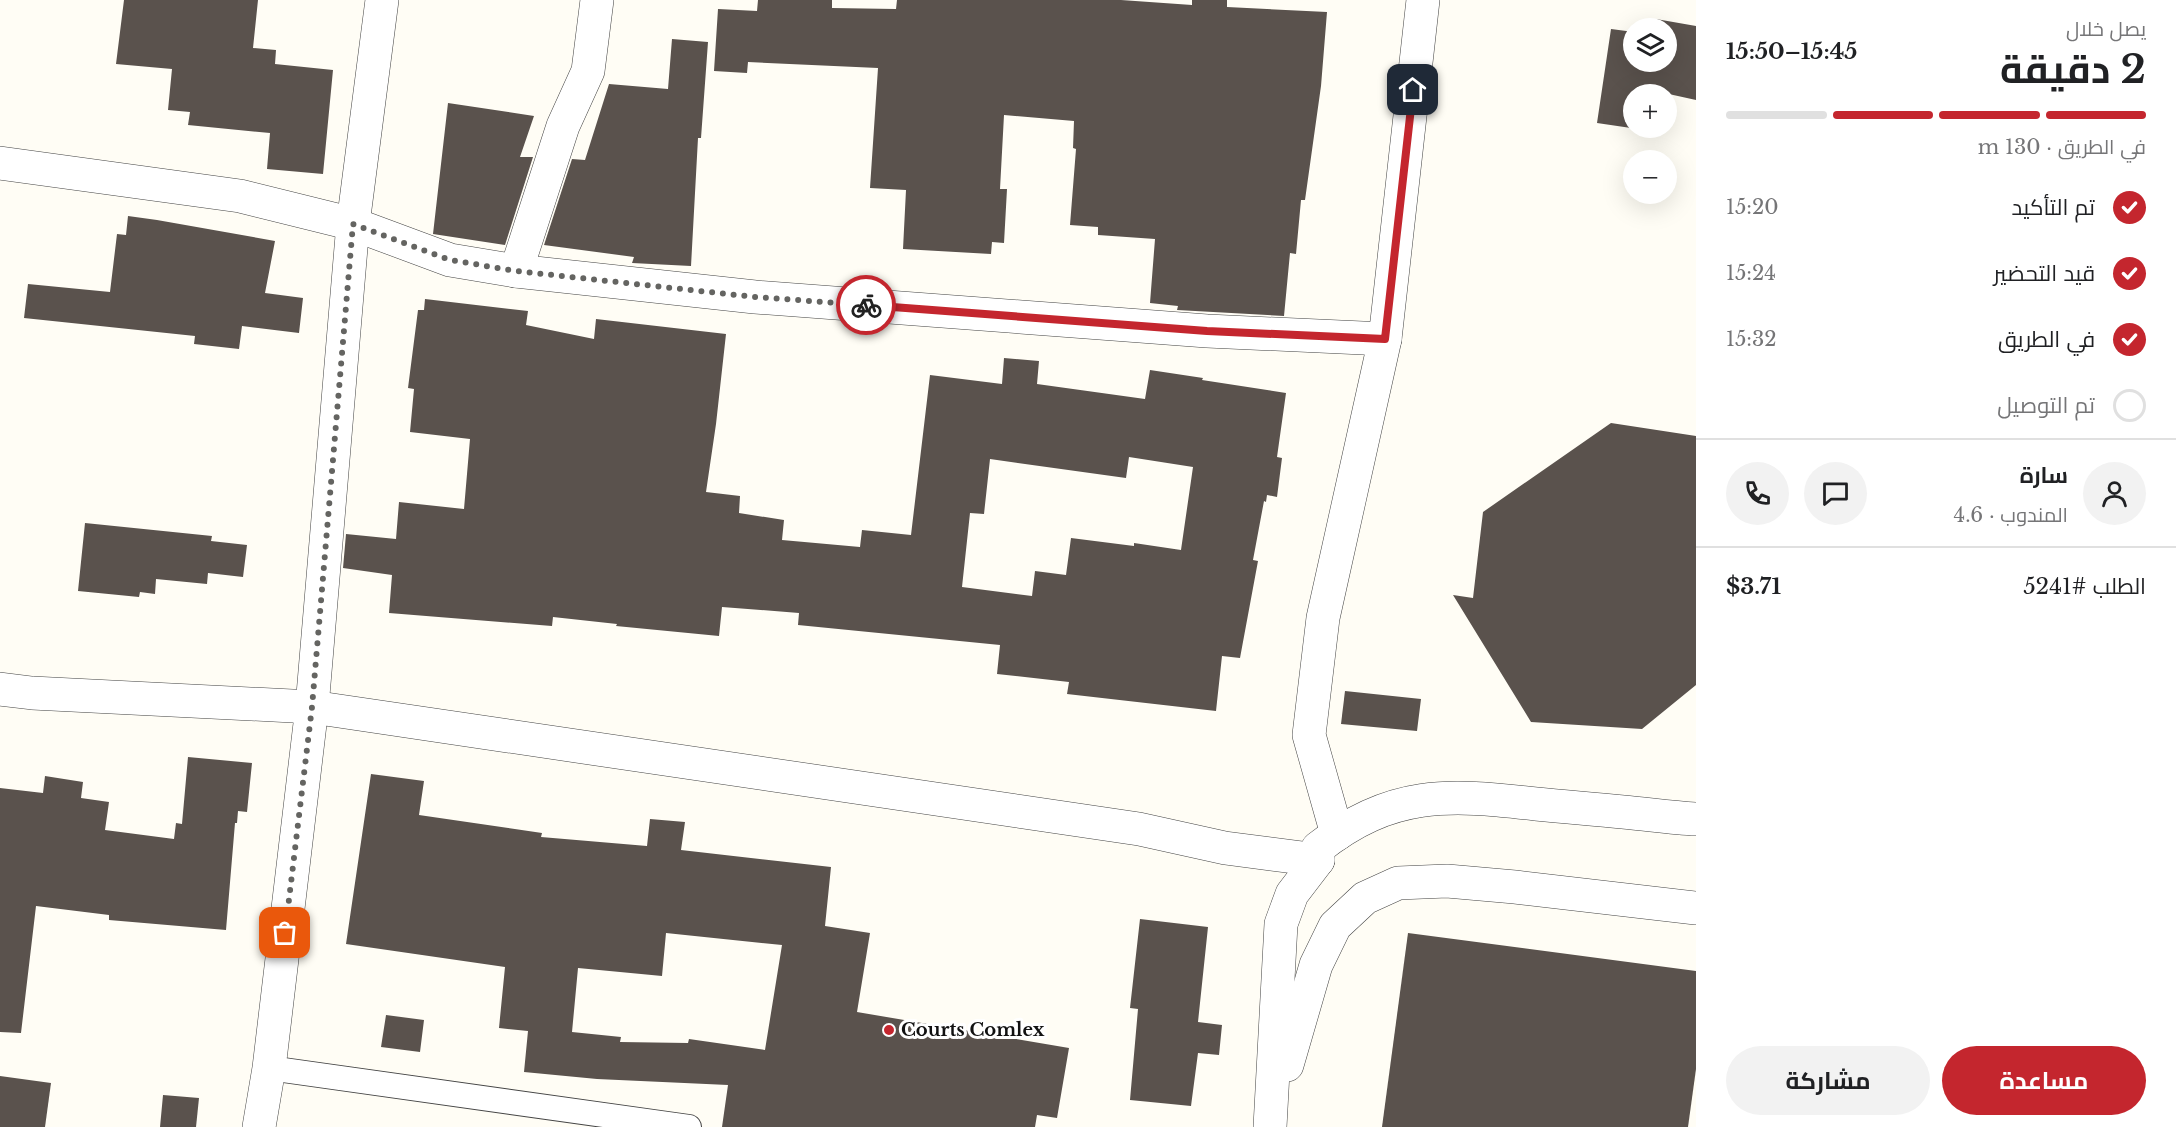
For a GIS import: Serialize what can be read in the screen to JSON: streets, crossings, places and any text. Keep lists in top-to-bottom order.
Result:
{
  "places": ["Courts Comlex"],
  "page": {
    "heading": ["2 دقيقة", "يصل خلال", "15:45–15:50"],
    "panel": [
      "سارة",
      "المندوب · 4.6",
      "الطلب #5241",
      "$3.71"
    ],
    "map_buttons": ["+", "−"],
    "bar": "في الطريق · 130 m",
    "list": [
      ["تم التأكيد", "15:20"],
      ["قيد التحضير", "15:24"],
      ["في الطريق", "15:32"],
      "تم التوصيل"
    ],
    "buttons": ["مساعدة", "مشاركة"]
  }
}
